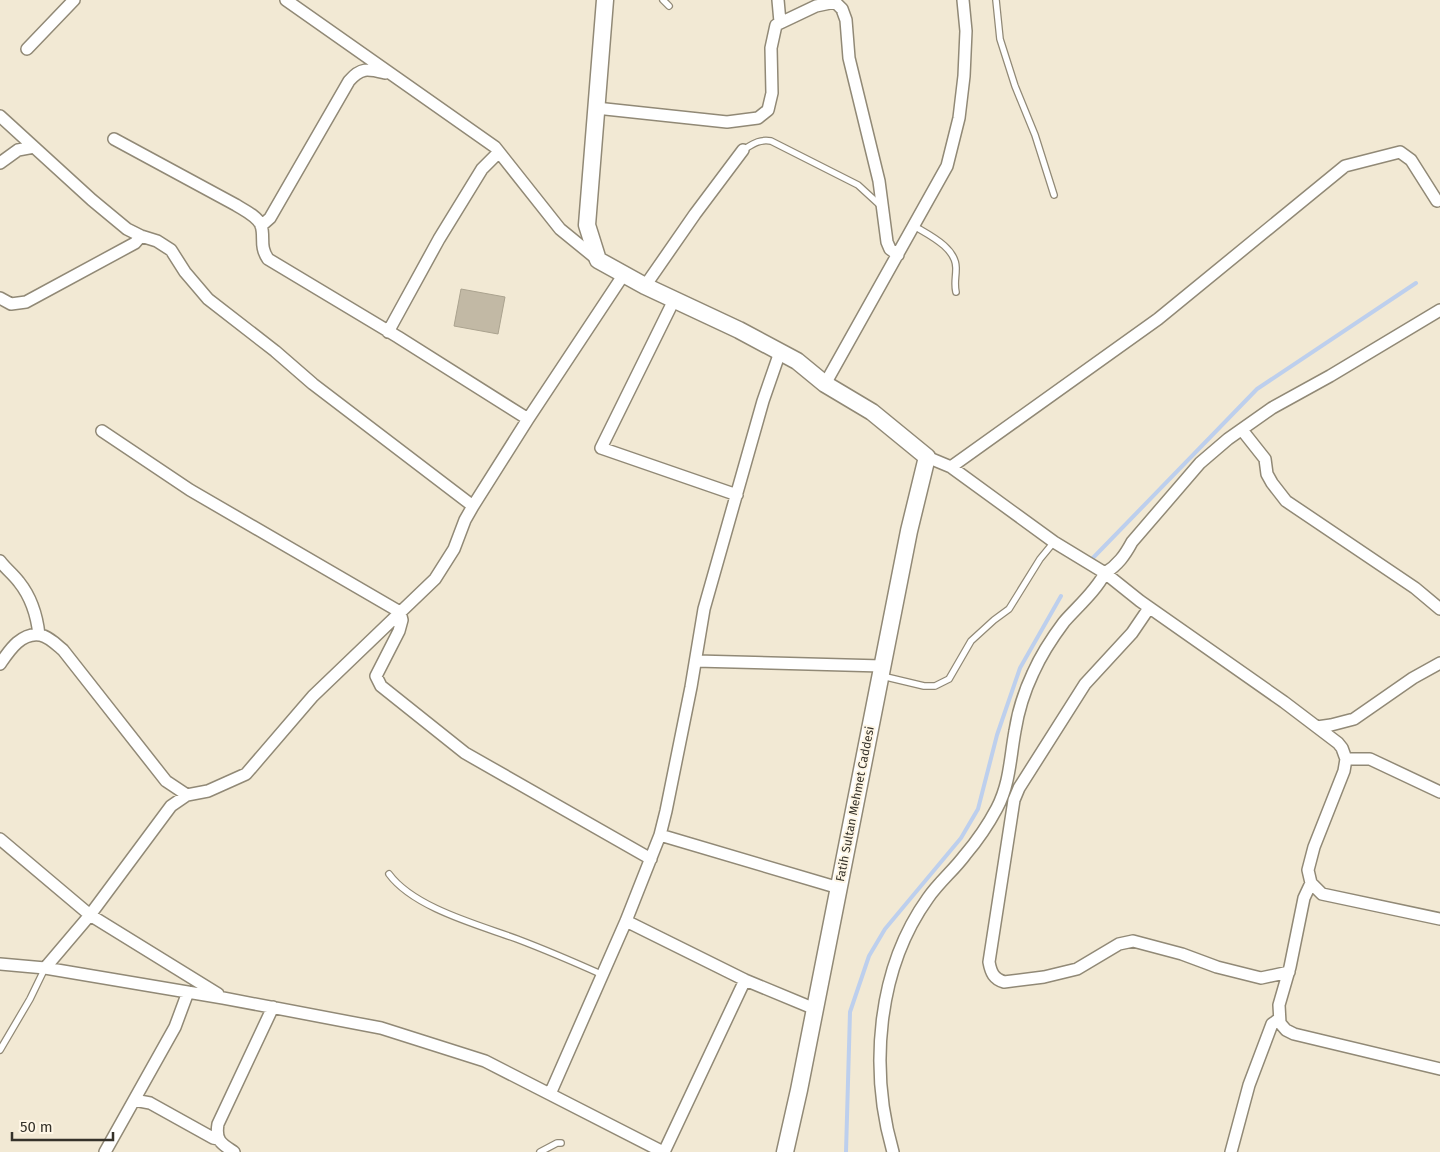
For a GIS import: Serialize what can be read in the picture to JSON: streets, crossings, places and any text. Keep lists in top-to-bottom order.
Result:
{
  "streets": {
    "street": ["Fatih Sultan Mehmet Caddesi"]
  },
  "scale_bar": "50 m"
}
